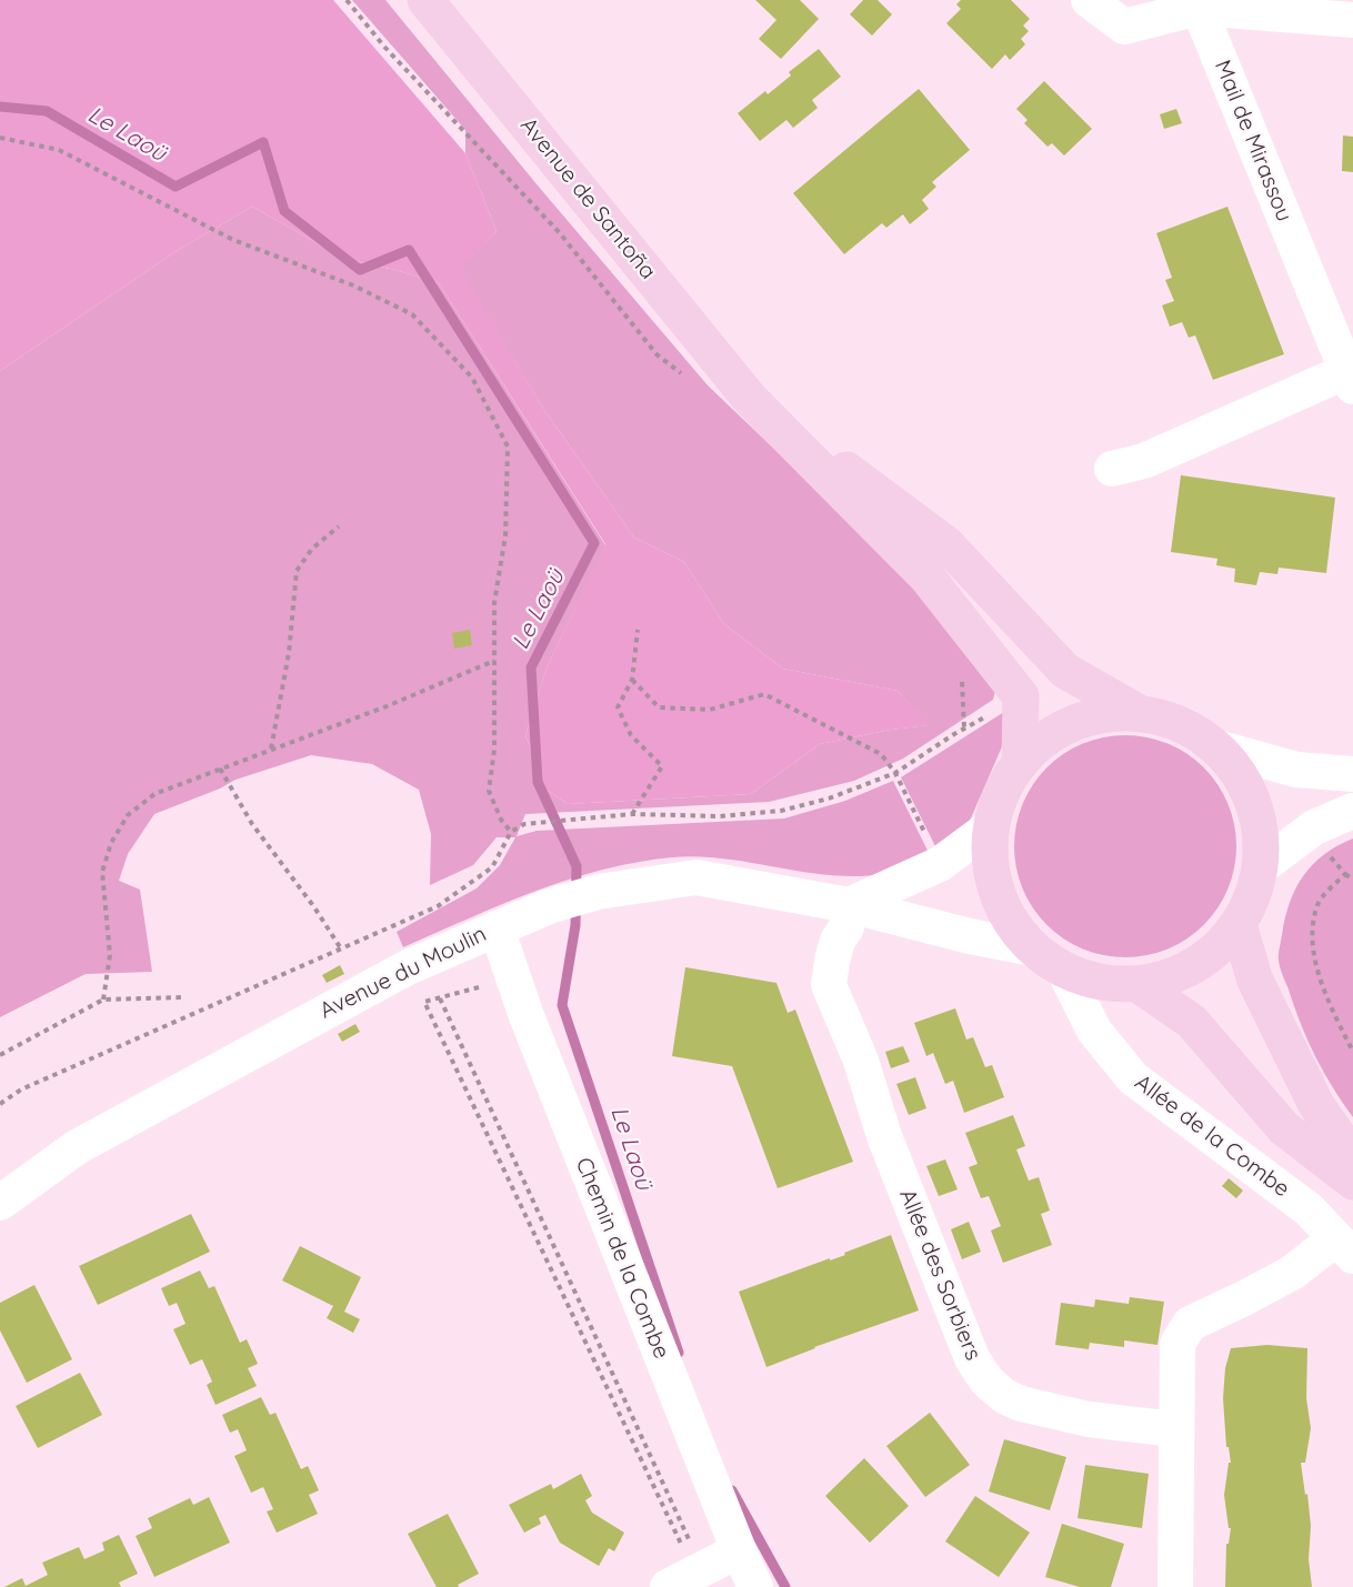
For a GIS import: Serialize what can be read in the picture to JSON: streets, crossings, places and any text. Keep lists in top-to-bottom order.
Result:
{
  "streets": {
    "main road": ["Avenue de Santoña"],
    "street": [
      "Mail de Mirassou",
      "Avenue du Moulin",
      "Allée de la Combe",
      "Chemin de la Combe",
      "Allée des Sorbiers"
    ]
  },
  "crossings": [
    ["Avenue du Moulin", "Chemin de la Combe"],
    ["Avenue du Moulin", "Allée des Sorbiers"]
  ],
  "water": ["Le Laoü"]
}
